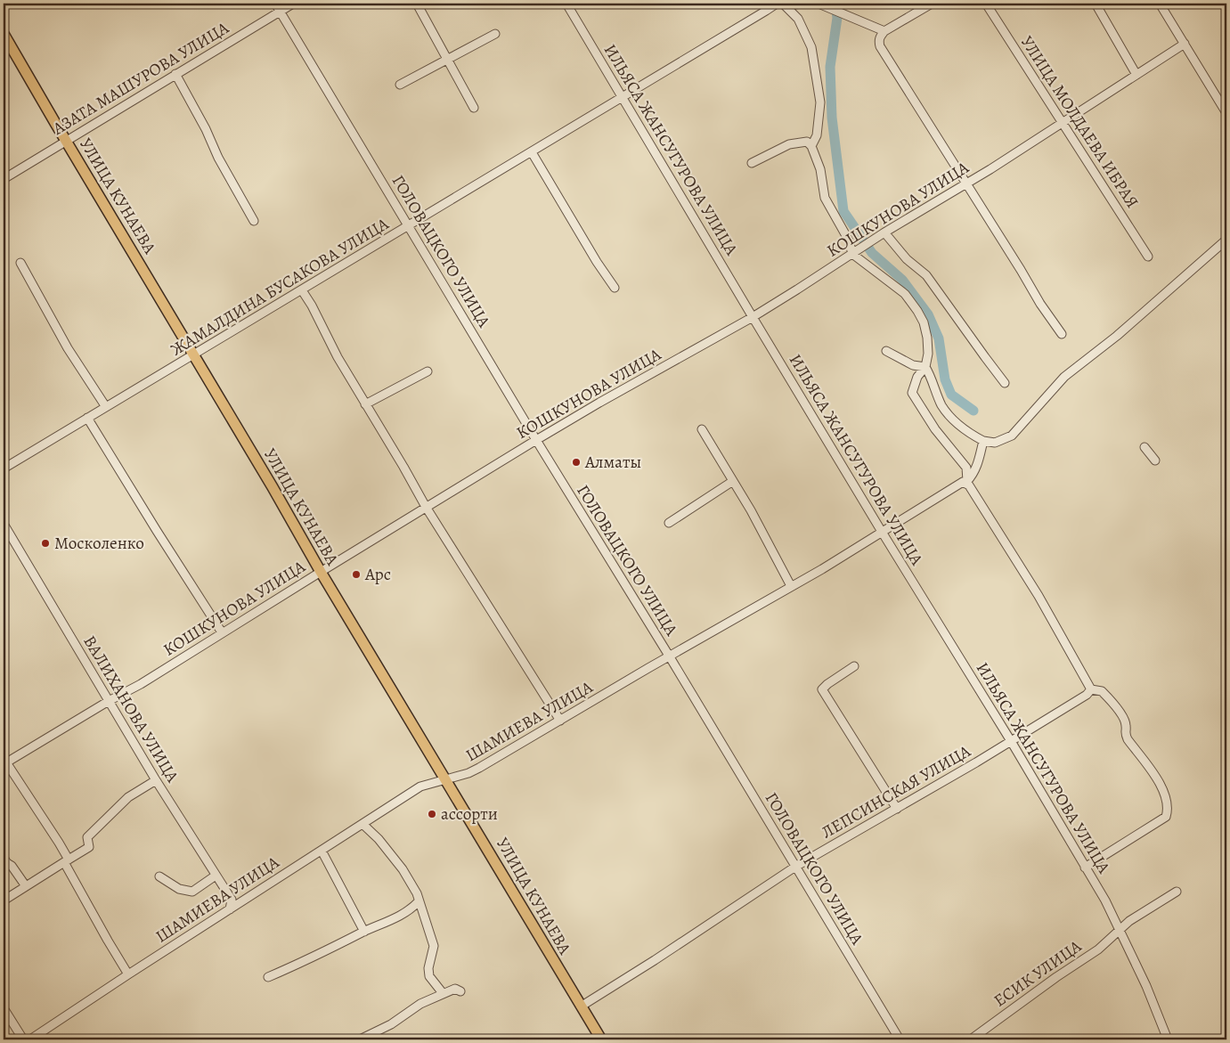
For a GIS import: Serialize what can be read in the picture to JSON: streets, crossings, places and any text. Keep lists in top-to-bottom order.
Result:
{
  "streets": {
    "main road": ["УЛИЦА КУНАЕВА"],
    "street": [
      "АЗАТА МАШУРОВА УЛИЦА",
      "УЛИЦА МОЛДАЕВА ИБРАЯ",
      "ИЛЬЯСА ЖАНСУГУРОВА УЛИЦА",
      "КОШКУНОВА УЛИЦА",
      "ГОЛОВАЦКОГО УЛИЦА",
      "ЖАМАЛДИНА БУСАКОВА УЛИЦА",
      "ВАЛИХАНОВА УЛИЦА",
      "ШАМИЕВА УЛИЦА",
      "ЛЕПСИНСКАЯ УЛИЦА",
      "ЕСИК УЛИЦА"
    ]
  },
  "crossings": [
    ["АЗАТА МАШУРОВА УЛИЦА", "УЛИЦА КУНАЕВА"],
    ["АЗАТА МАШУРОВА УЛИЦА", "ГОЛОВАЦКОГО УЛИЦА"],
    ["УЛИЦА МОЛДАЕВА ИБРАЯ", "КОШКУНОВА УЛИЦА"],
    ["ИЛЬЯСА ЖАНСУГУРОВА УЛИЦА", "КОШКУНОВА УЛИЦА"],
    ["ИЛЬЯСА ЖАНСУГУРОВА УЛИЦА", "ЖАМАЛДИНА БУСАКОВА УЛИЦА"],
    ["ИЛЬЯСА ЖАНСУГУРОВА УЛИЦА", "ШАМИЕВА УЛИЦА"],
    ["ИЛЬЯСА ЖАНСУГУРОВА УЛИЦА", "ЛЕПСИНСКАЯ УЛИЦА"],
    ["ИЛЬЯСА ЖАНСУГУРОВА УЛИЦА", "ЕСИК УЛИЦА"],
    ["УЛИЦА КУНАЕВА", "КОШКУНОВА УЛИЦА"],
    ["УЛИЦА КУНАЕВА", "ЖАМАЛДИНА БУСАКОВА УЛИЦА"],
    ["УЛИЦА КУНАЕВА", "ШАМИЕВА УЛИЦА"],
    ["УЛИЦА КУНАЕВА", "ЛЕПСИНСКАЯ УЛИЦА"],
    ["КОШКУНОВА УЛИЦА", "ГОЛОВАЦКОГО УЛИЦА"],
    ["КОШКУНОВА УЛИЦА", "ВАЛИХАНОВА УЛИЦА"],
    ["ГОЛОВАЦКОГО УЛИЦА", "ЖАМАЛДИНА БУСАКОВА УЛИЦА"],
    ["ГОЛОВАЦКОГО УЛИЦА", "ШАМИЕВА УЛИЦА"],
    ["ГОЛОВАЦКОГО УЛИЦА", "ЛЕПСИНСКАЯ УЛИЦА"],
    ["ВАЛИХАНОВА УЛИЦА", "ШАМИЕВА УЛИЦА"]
  ],
  "places": [
    "Алматы",
    "Москоленко",
    "Арс",
    "ассорти"
  ]
}
